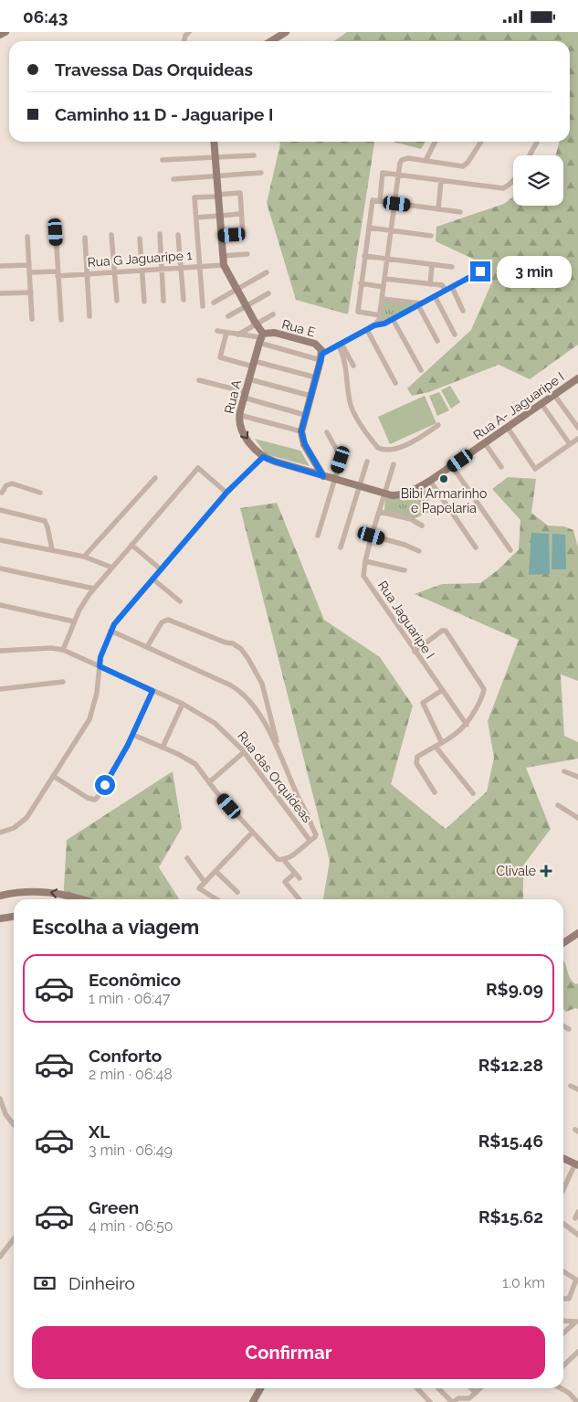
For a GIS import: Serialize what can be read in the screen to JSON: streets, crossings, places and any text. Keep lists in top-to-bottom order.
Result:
{
  "streets": {
    "main road": ["Rua E", "Rua A", "Rua A- Jaguaripe I"],
    "street": ["Rua G Jaguaripe 1", "Rua Jaguaripe I", "Rua das Orquideas"]
  },
  "crossings": [
    ["Rua E", "Rua A"],
    ["Rua A- Jaguaripe I", "Rua Jaguaripe I"]
  ],
  "one_way": ["Rua A"],
  "places": {
    "other": ["Bibi Armarinho e Papelaria"],
    "health": ["Clivale"]
  },
  "page": {
    "status": "06:43",
    "banner": ["Travessa Das Orquideas", "Caminho 11 D - Jaguaripe I"],
    "bubble": "3 min",
    "heading": "Escolha a viagem",
    "list": [
      {
        "name": "Econômico",
        "note": "1 min · 06:47",
        "value": "R$9.09"
      },
      {
        "name": "Conforto",
        "note": "2 min · 06:48",
        "value": "R$12.28"
      },
      {
        "name": "XL",
        "note": "3 min · 06:49",
        "value": "R$15.46"
      },
      {
        "name": "Green",
        "note": "4 min · 06:50",
        "value": "R$15.62"
      }
    ],
    "pay": ["Dinheiro", "1.0 km"],
    "buttons": "Confirmar"
  }
}
